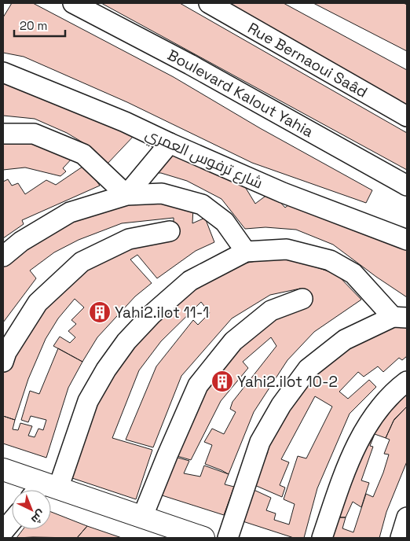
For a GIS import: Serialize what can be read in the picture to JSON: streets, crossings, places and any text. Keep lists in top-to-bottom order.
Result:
{
  "streets": {
    "street": ["Rue Bernaoui Saâd", "Boulevard Kalout Yahia", "شارع ترفوس العمري"]
  },
  "places": {
    "building": ["Yahi2.ilot 11-1", "Yahi2.ilot 10-2"]
  },
  "scale_bar": "20 m",
  "north": "bottom right"
}
